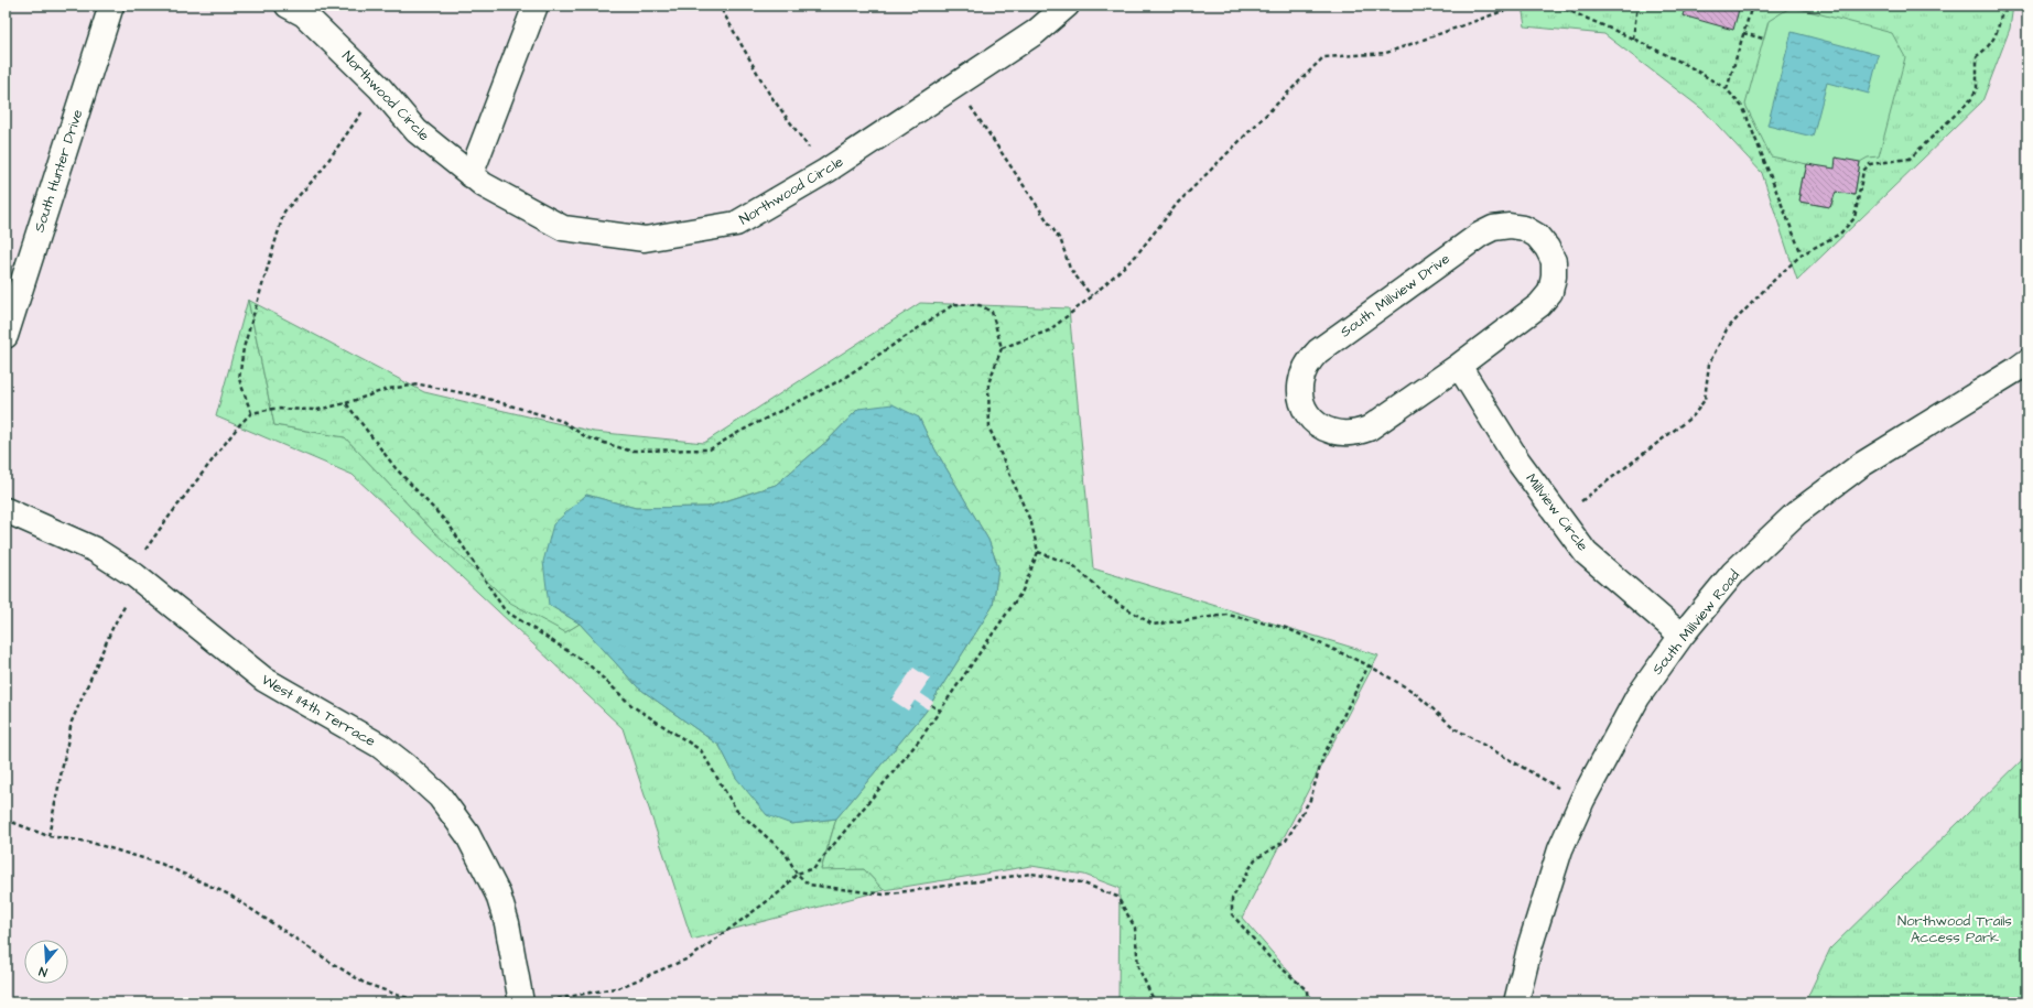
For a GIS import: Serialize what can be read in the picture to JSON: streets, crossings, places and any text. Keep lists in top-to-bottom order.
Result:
{
  "streets": {
    "street": [
      "Northwood Circle",
      "South Hunter Drive",
      "South Millview Drive",
      "Millview Circle",
      "South Millview Road",
      "West 114th Terrace"
    ]
  },
  "crossings": [
    ["South Millview Drive", "Millview Circle"],
    ["Millview Circle", "South Millview Road"]
  ],
  "parks": ["Northwood Trails Access Park"],
  "north": "bottom"
}
